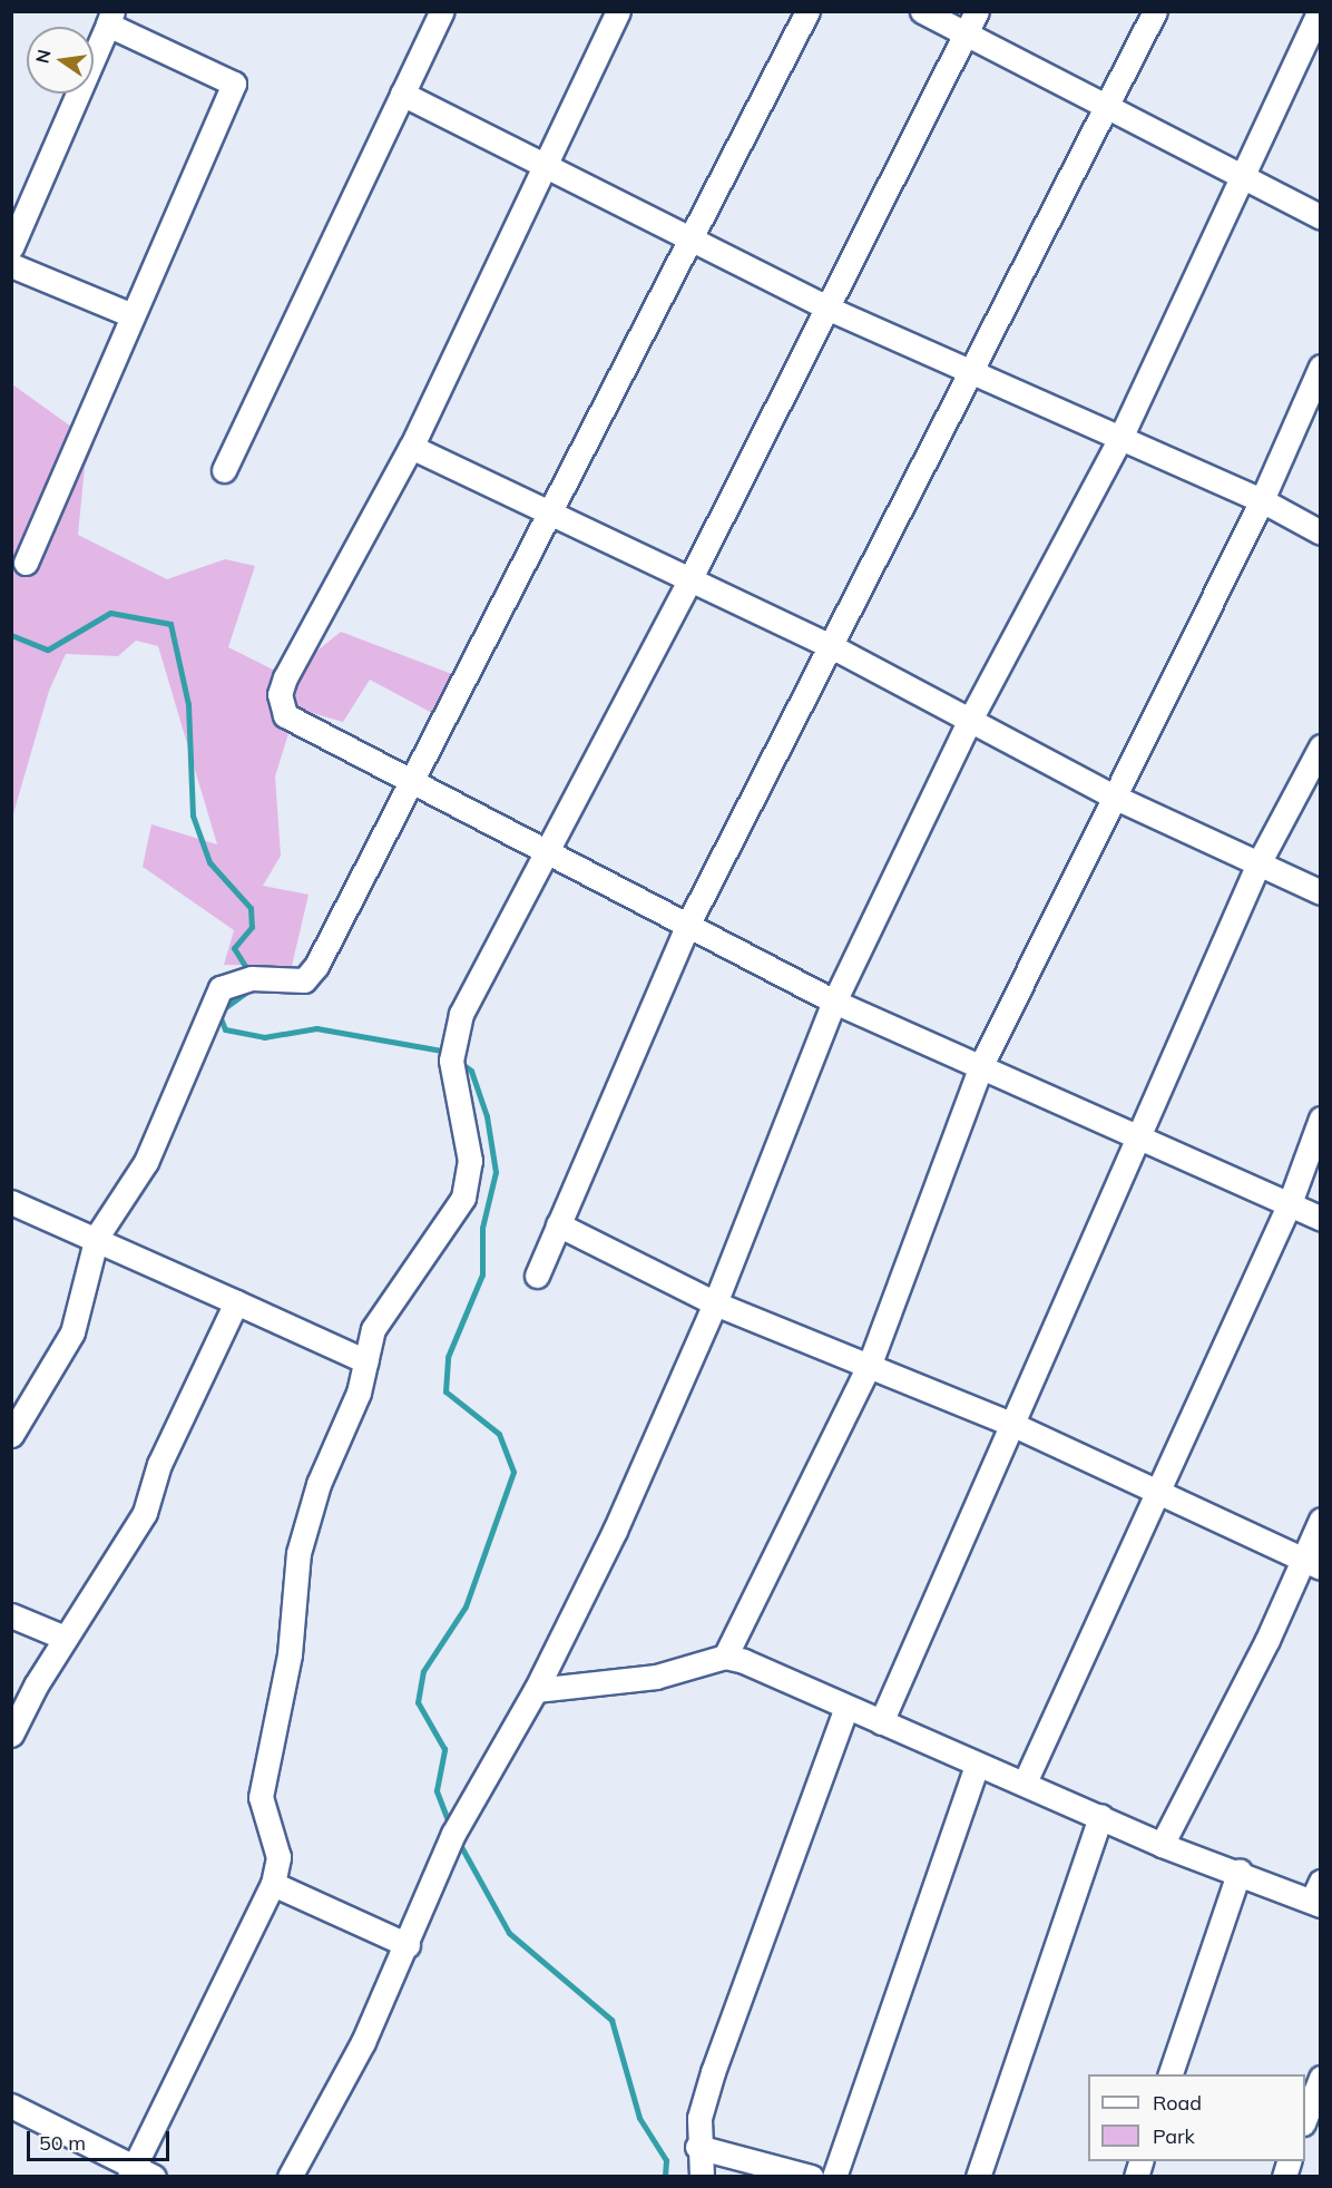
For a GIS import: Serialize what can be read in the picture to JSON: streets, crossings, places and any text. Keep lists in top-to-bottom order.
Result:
{
  "legend": ["Road", "Park"],
  "scale_bar": "50 m",
  "north": "left"
}
